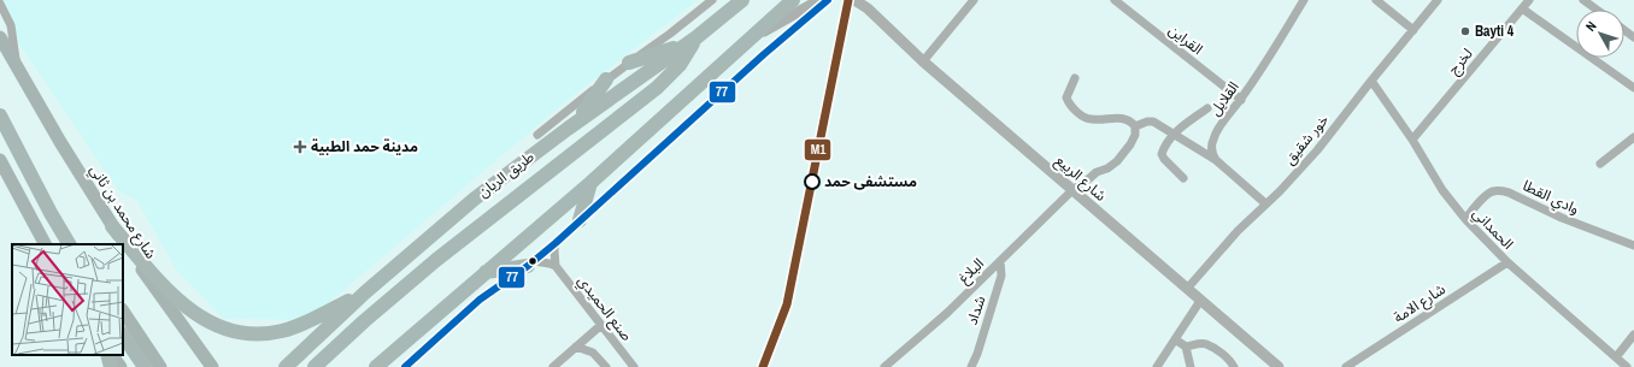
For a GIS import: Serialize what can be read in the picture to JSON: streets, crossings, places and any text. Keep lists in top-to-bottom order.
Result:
{
  "streets": {
    "highway": ["طريق الريان"],
    "main road": ["شارع محمد بن ثاني"],
    "street": [
      "القراين",
      "لخرج",
      "القلايل",
      "خور شقيق",
      "شارع الربيع",
      "وادي القطا",
      "الحمداني",
      "البلاغ",
      "شارع الامة",
      "صنع الحميدي",
      "شداد"
    ]
  },
  "crossings": [
    ["القراين", "القلايل"],
    ["لخرج", "الحمداني"],
    ["خور شقيق", "شارع الربيع"],
    ["خور شقيق", "الحمداني"],
    ["شارع الربيع", "البلاغ"],
    ["وادي القطا", "الحمداني"],
    ["الحمداني", "شارع الامة"],
    ["البلاغ", "شداد"]
  ],
  "places": {
    "other": ["Bayti 4", "مستشفى حمد"],
    "health": ["مدينة حمد الطبية"]
  },
  "lines": ["transit line M1", "transit line 77"],
  "north": "top left"
}
